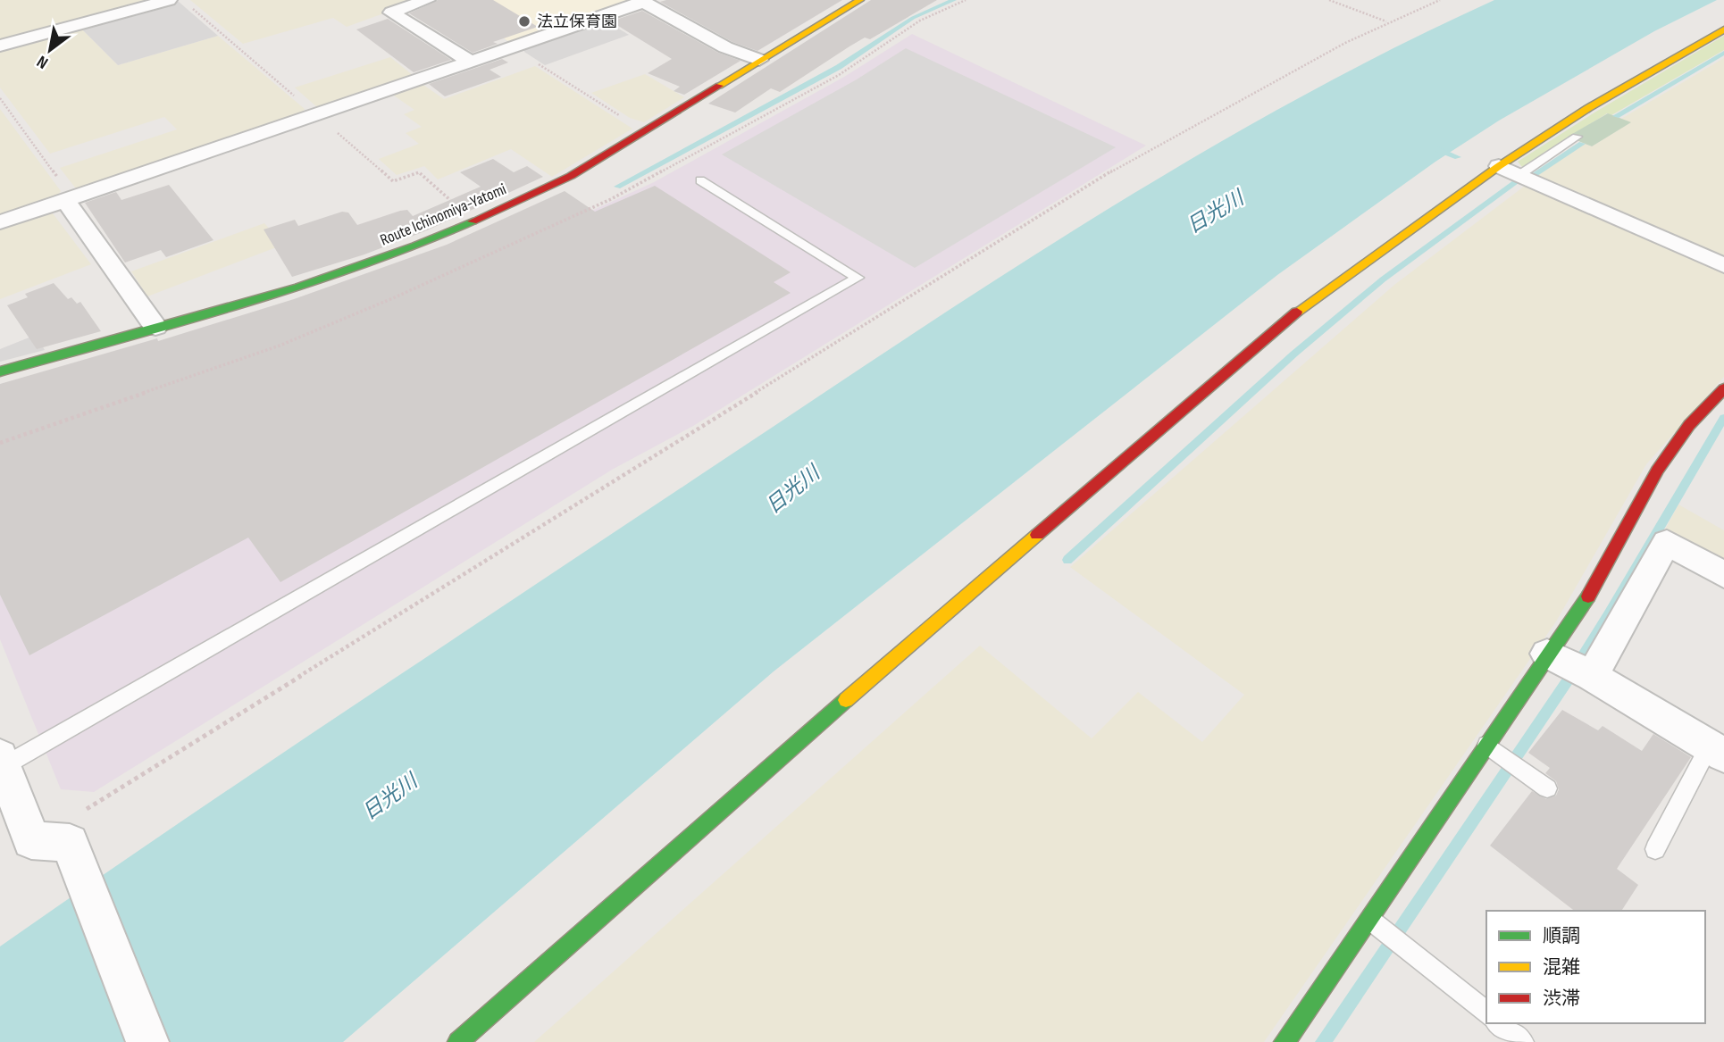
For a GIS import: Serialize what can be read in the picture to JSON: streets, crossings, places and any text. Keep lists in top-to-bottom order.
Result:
{
  "streets": {
    "street": ["Route Ichinomiya-Yatomi"]
  },
  "water": ["日光川"],
  "places": ["法立保育園"],
  "legend": ["順調", "混雑", "渋滞"],
  "north": "bottom left"
}
